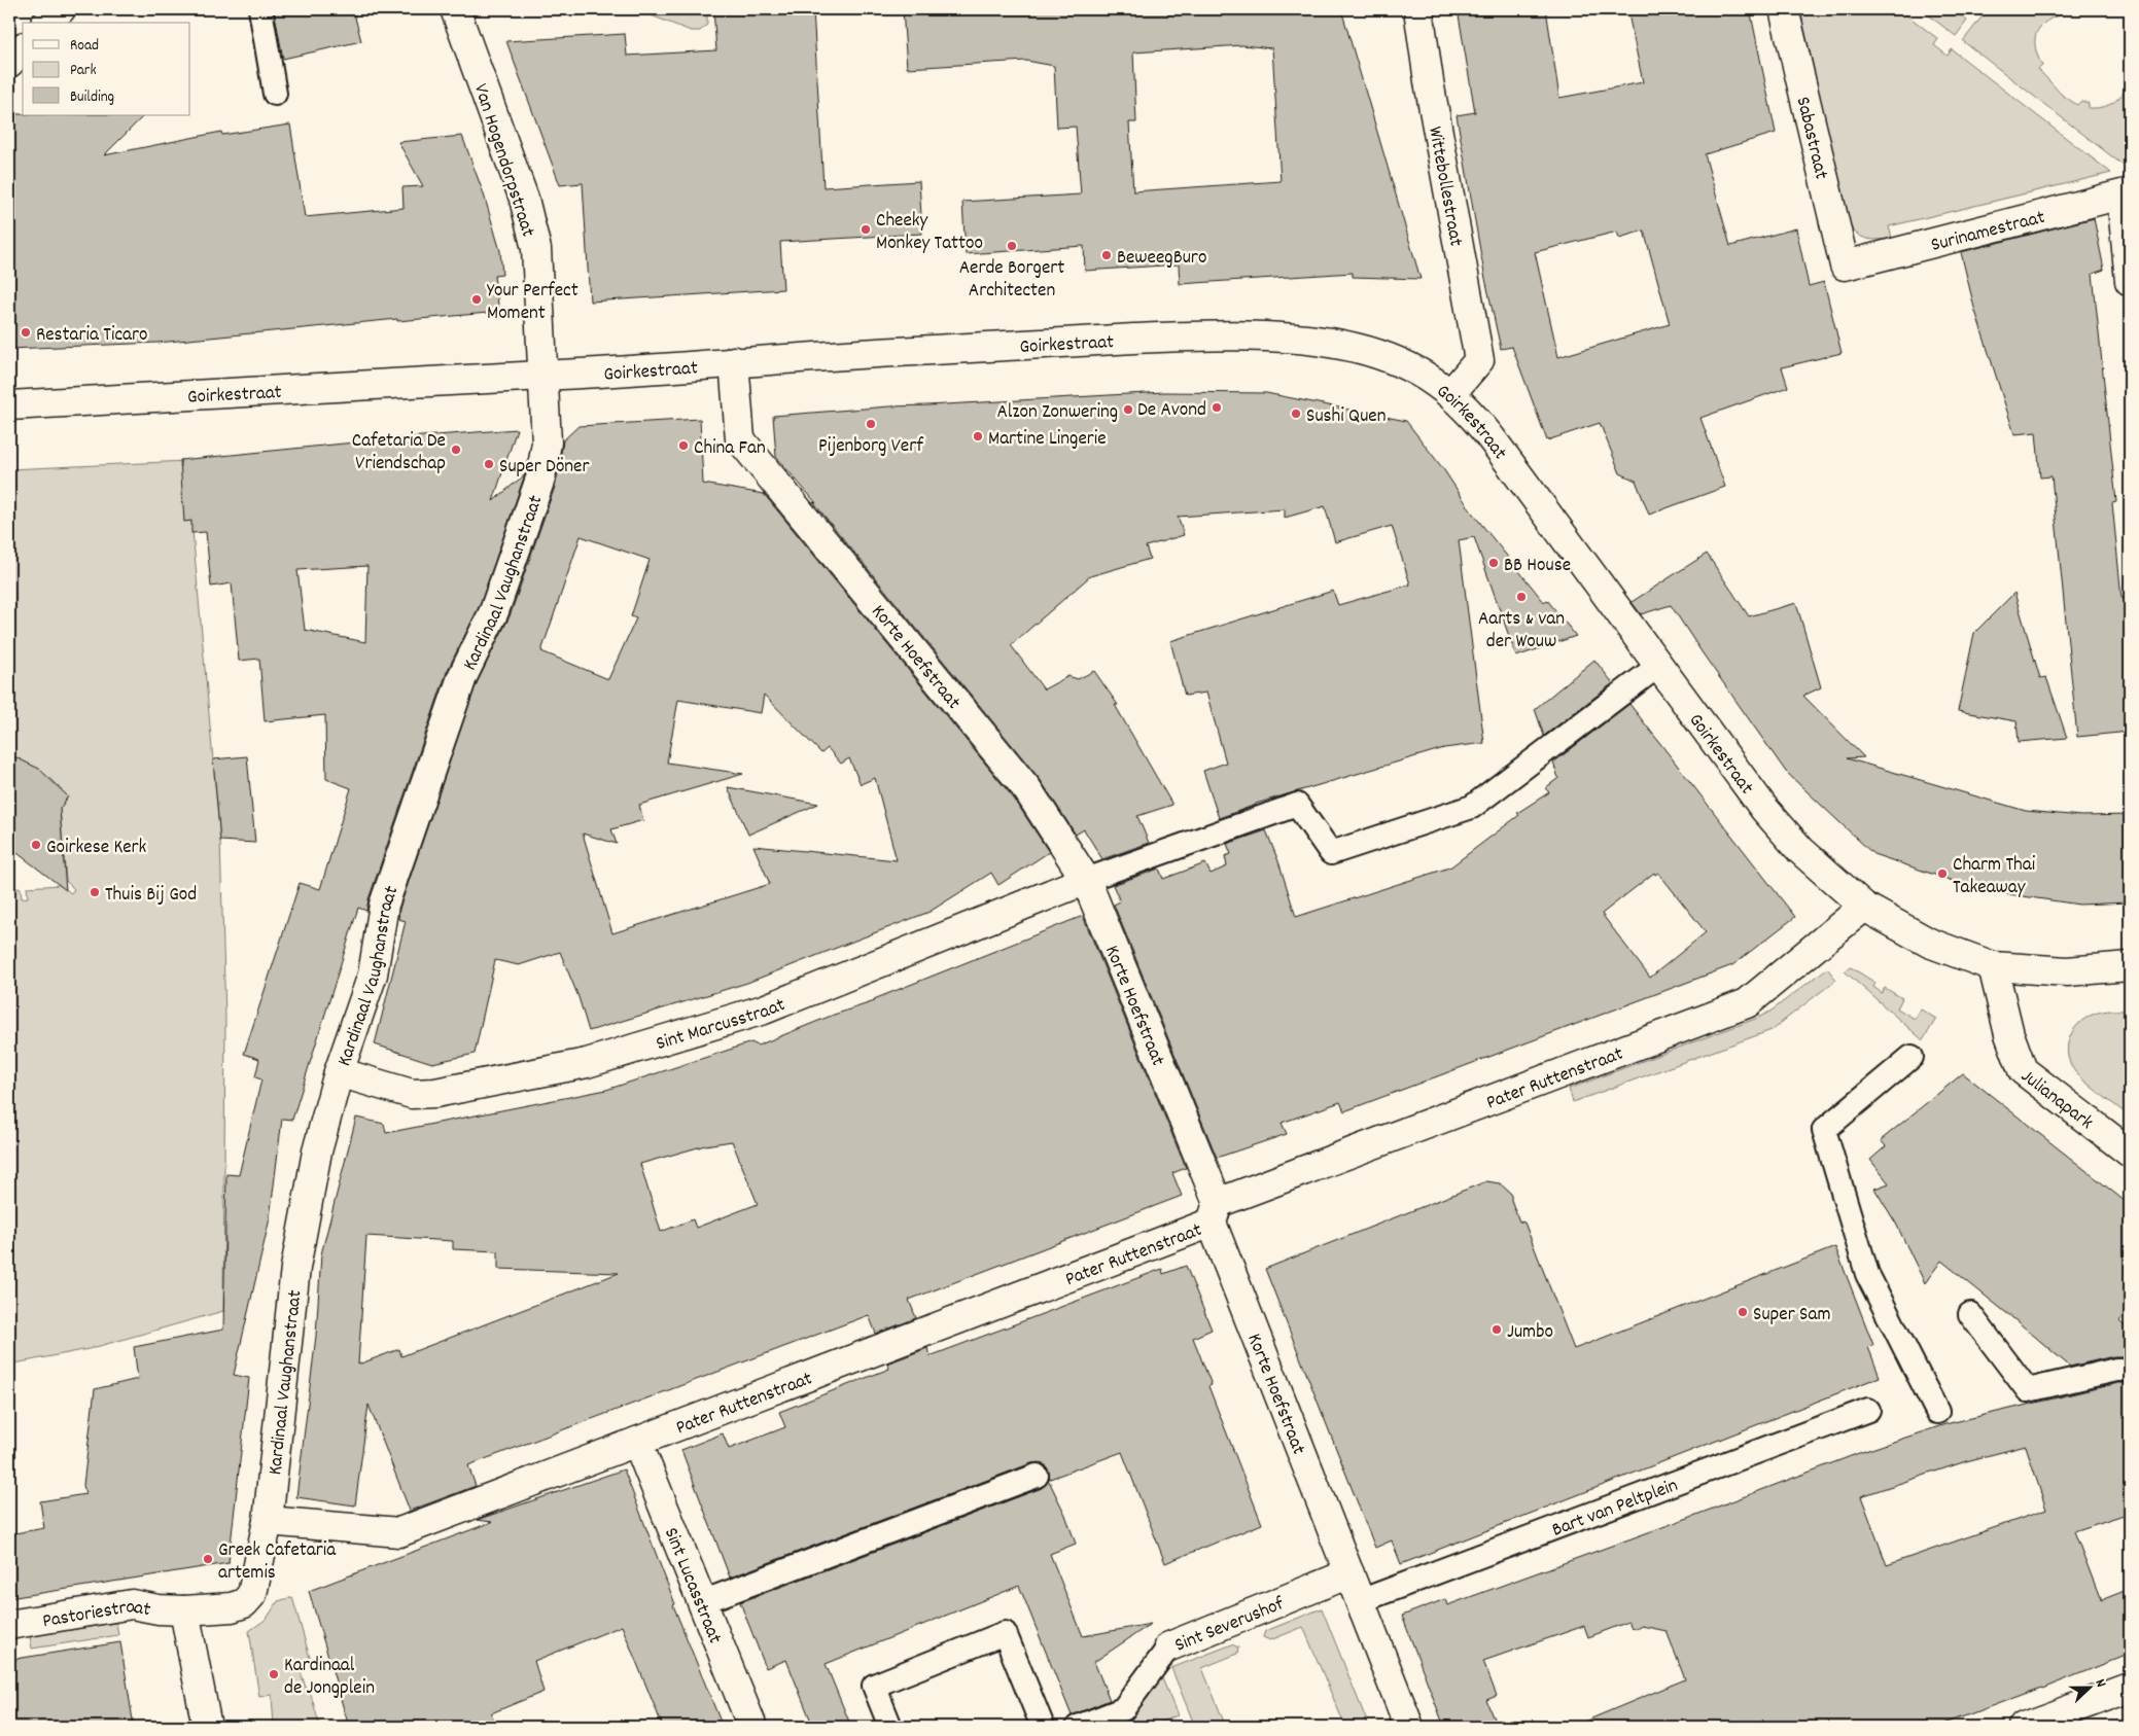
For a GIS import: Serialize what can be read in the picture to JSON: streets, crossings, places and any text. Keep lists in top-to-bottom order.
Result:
{
  "streets": {
    "street": [
      "Sabastraat",
      "Van Hogendorpstraat",
      "Wittebollestraat",
      "Surinamestraat",
      "Goirkestraat",
      "Kardinaal Vaughanstraat",
      "Korte Hoefstraat",
      "Sint Marcusstraat",
      "Pater Ruttenstraat",
      "Julianapark",
      "Sint Lucasstraat",
      "Pastoriestraat",
      "Sint Severushof"
    ],
    "lane": ["Bart van Peltplein"]
  },
  "crossings": [
    ["Sabastraat", "Surinamestraat"],
    ["Van Hogendorpstraat", "Goirkestraat"],
    ["Van Hogendorpstraat", "Kardinaal Vaughanstraat"],
    ["Wittebollestraat", "Goirkestraat"],
    ["Goirkestraat", "Kardinaal Vaughanstraat"],
    ["Goirkestraat", "Korte Hoefstraat"],
    ["Goirkestraat", "Pater Ruttenstraat"],
    ["Kardinaal Vaughanstraat", "Sint Marcusstraat"],
    ["Kardinaal Vaughanstraat", "Pater Ruttenstraat"],
    ["Kardinaal Vaughanstraat", "Pastoriestraat"],
    ["Korte Hoefstraat", "Sint Marcusstraat"],
    ["Korte Hoefstraat", "Pater Ruttenstraat"],
    ["Korte Hoefstraat", "Bart van Peltplein"],
    ["Korte Hoefstraat", "Sint Severushof"],
    ["Pater Ruttenstraat", "Sint Lucasstraat"]
  ],
  "places": [
    "Cheeky Monkey Tattoo",
    "Aerde Borgert Architecten",
    "BeweegBuro",
    "Your Perfect Moment",
    "Restaria Ticaro",
    "De Avond",
    "Alzon Zonwering",
    "Sushi Quen",
    "Pijenborg Verf",
    "Martine Lingerie",
    "China Fan",
    "Cafetaria De Vriendschap",
    "Super Döner",
    "BB House",
    "Aarts & van der Wouw",
    "Goirkese Kerk",
    "Charm Thai Takeaway",
    "Thuis Bij God",
    "Super Sam",
    "Jumbo",
    "Greek Cafetaria artemis",
    "Kardinaal de Jongplein"
  ],
  "legend": ["Road", "Park", "Building"],
  "north": "right"
}
